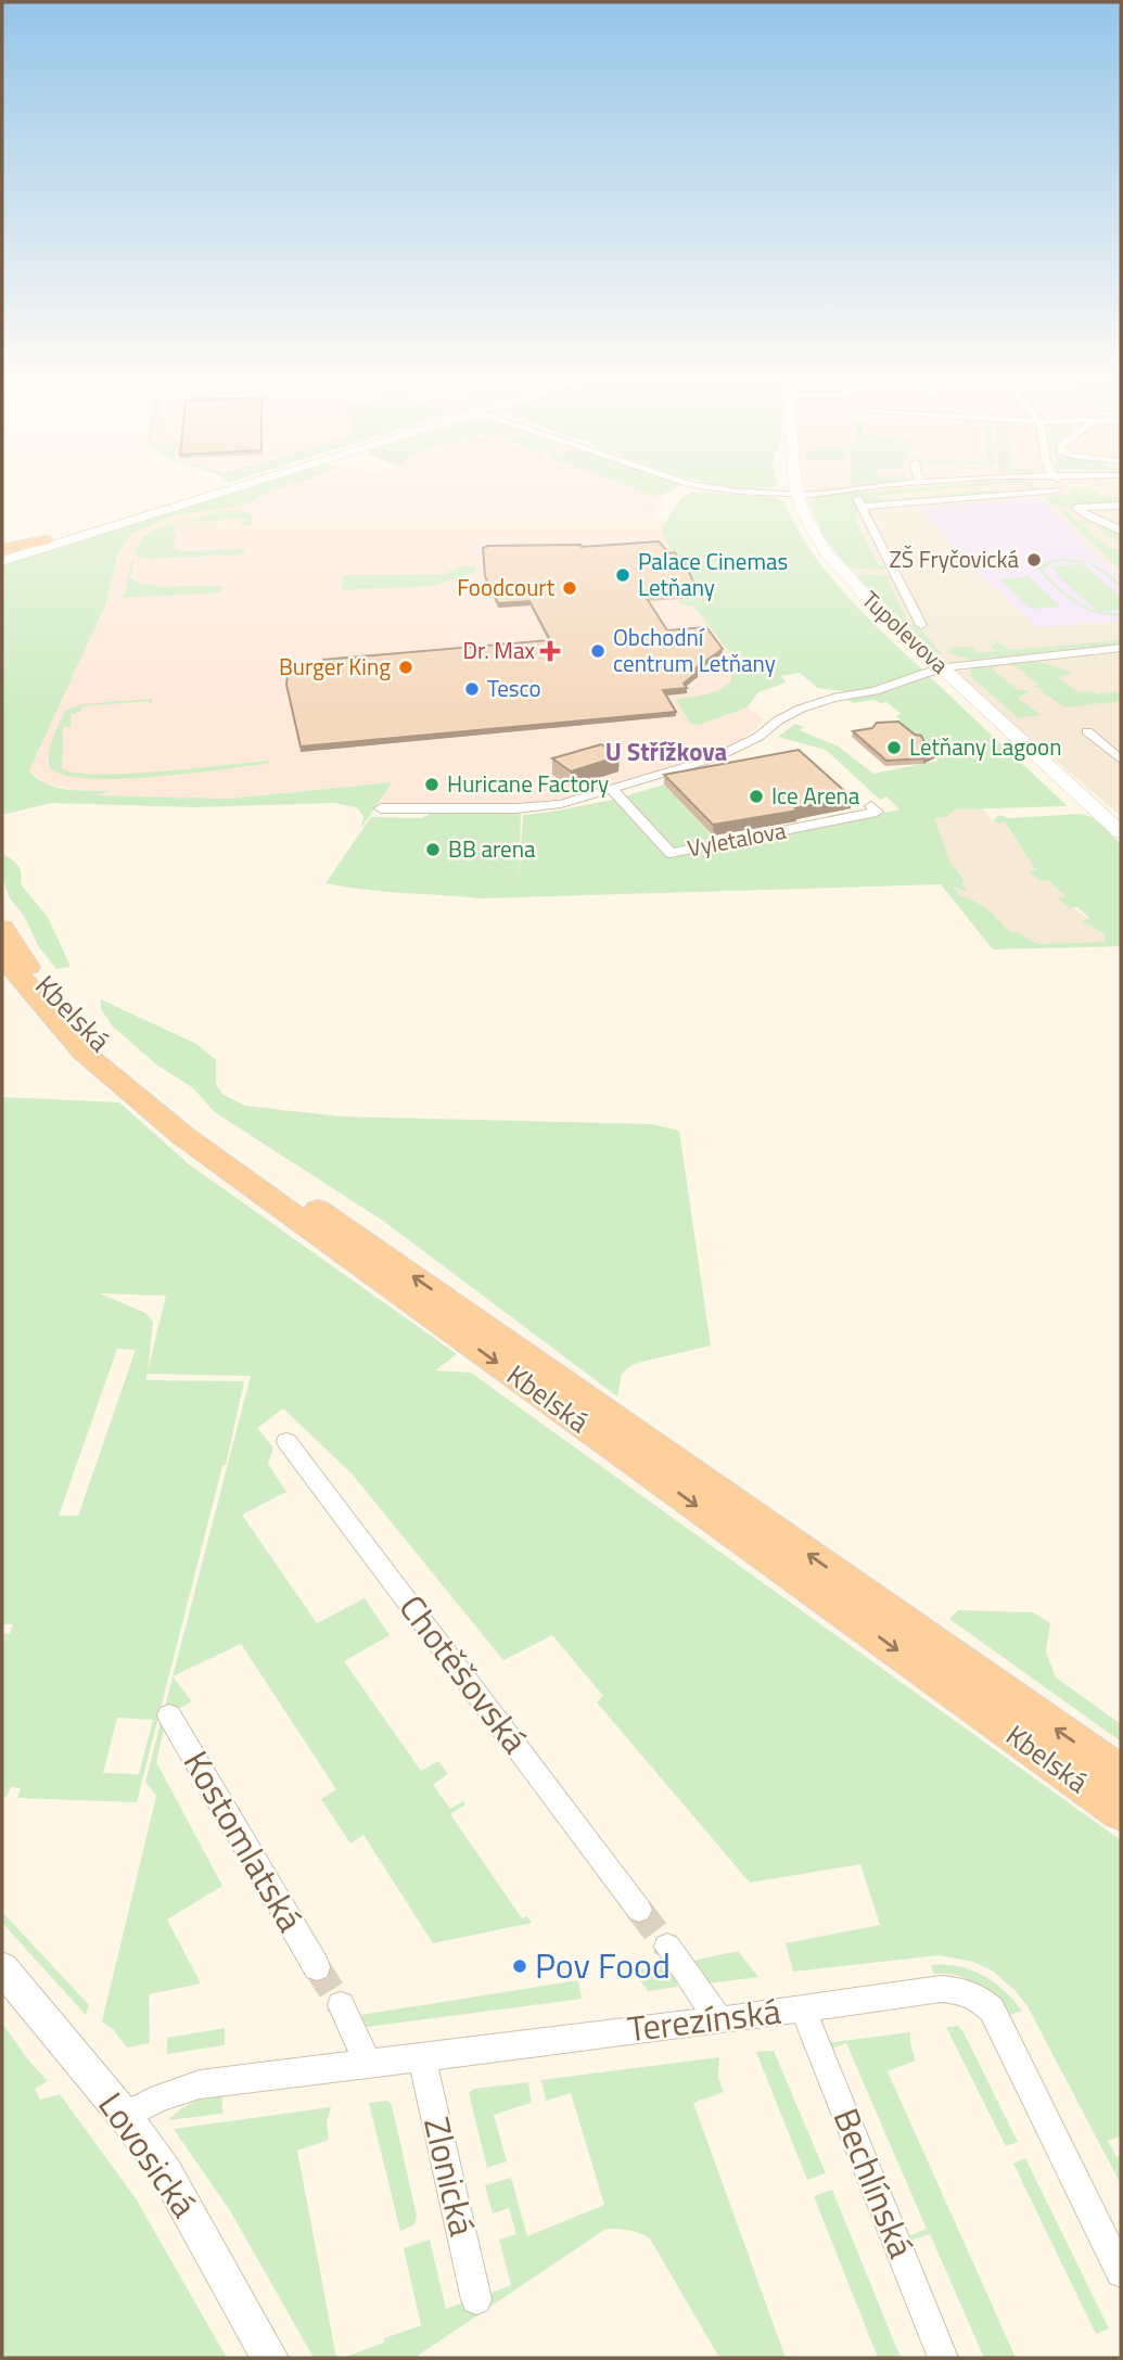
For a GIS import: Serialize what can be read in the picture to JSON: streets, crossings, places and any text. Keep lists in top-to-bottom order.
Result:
{
  "streets": {
    "highway": ["Kbelská"],
    "main road": ["Tupolevova"],
    "street": [
      "Vyletalova",
      "Chotěšovská",
      "Kostomlatská",
      "Terezínská",
      "Lovosická",
      "Zlonická",
      "Bechlínská"
    ]
  },
  "crossings": [
    ["Terezínská", "Lovosická"],
    ["Terezínská", "Zlonická"],
    ["Terezínská", "Bechlínská"]
  ],
  "districts": ["U Střížkova"],
  "places": {
    "other": [
      "ZŠ Fryčovická",
      "Palace Cinemas Letňany",
      "Foodcourt",
      "Obchodní centrum Letňany",
      "Burger King",
      "Tesco",
      "Letňany Lagoon",
      "Huricane Factory",
      "Ice Arena",
      "BB arena",
      "Pov Food"
    ],
    "health": ["Dr. Max"]
  }
}
